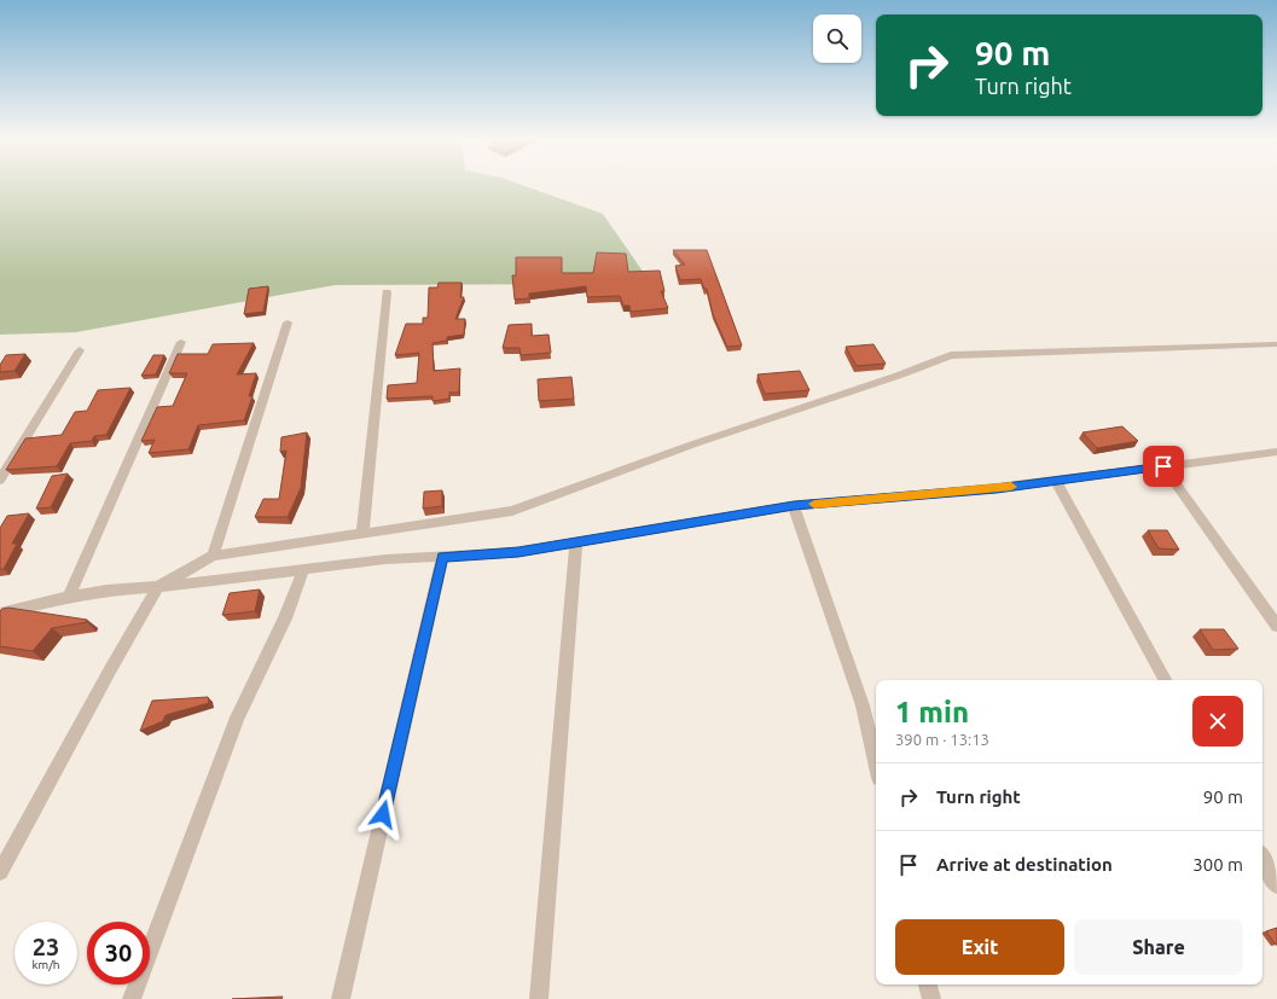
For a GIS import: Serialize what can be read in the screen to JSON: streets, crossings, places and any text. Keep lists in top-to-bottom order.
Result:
{
  "page": {
    "turn": ["90 m", "Turn right"],
    "heading": ["1 min", "390 m · 13:13"],
    "list": [
      {
        "name": "Turn right",
        "value": "90 m"
      },
      {
        "name": "Arrive at destination",
        "value": "300 m"
      }
    ],
    "buttons": ["Exit", "Share"],
    "speed": "23 km/h",
    "limit": "30"
  }
}
